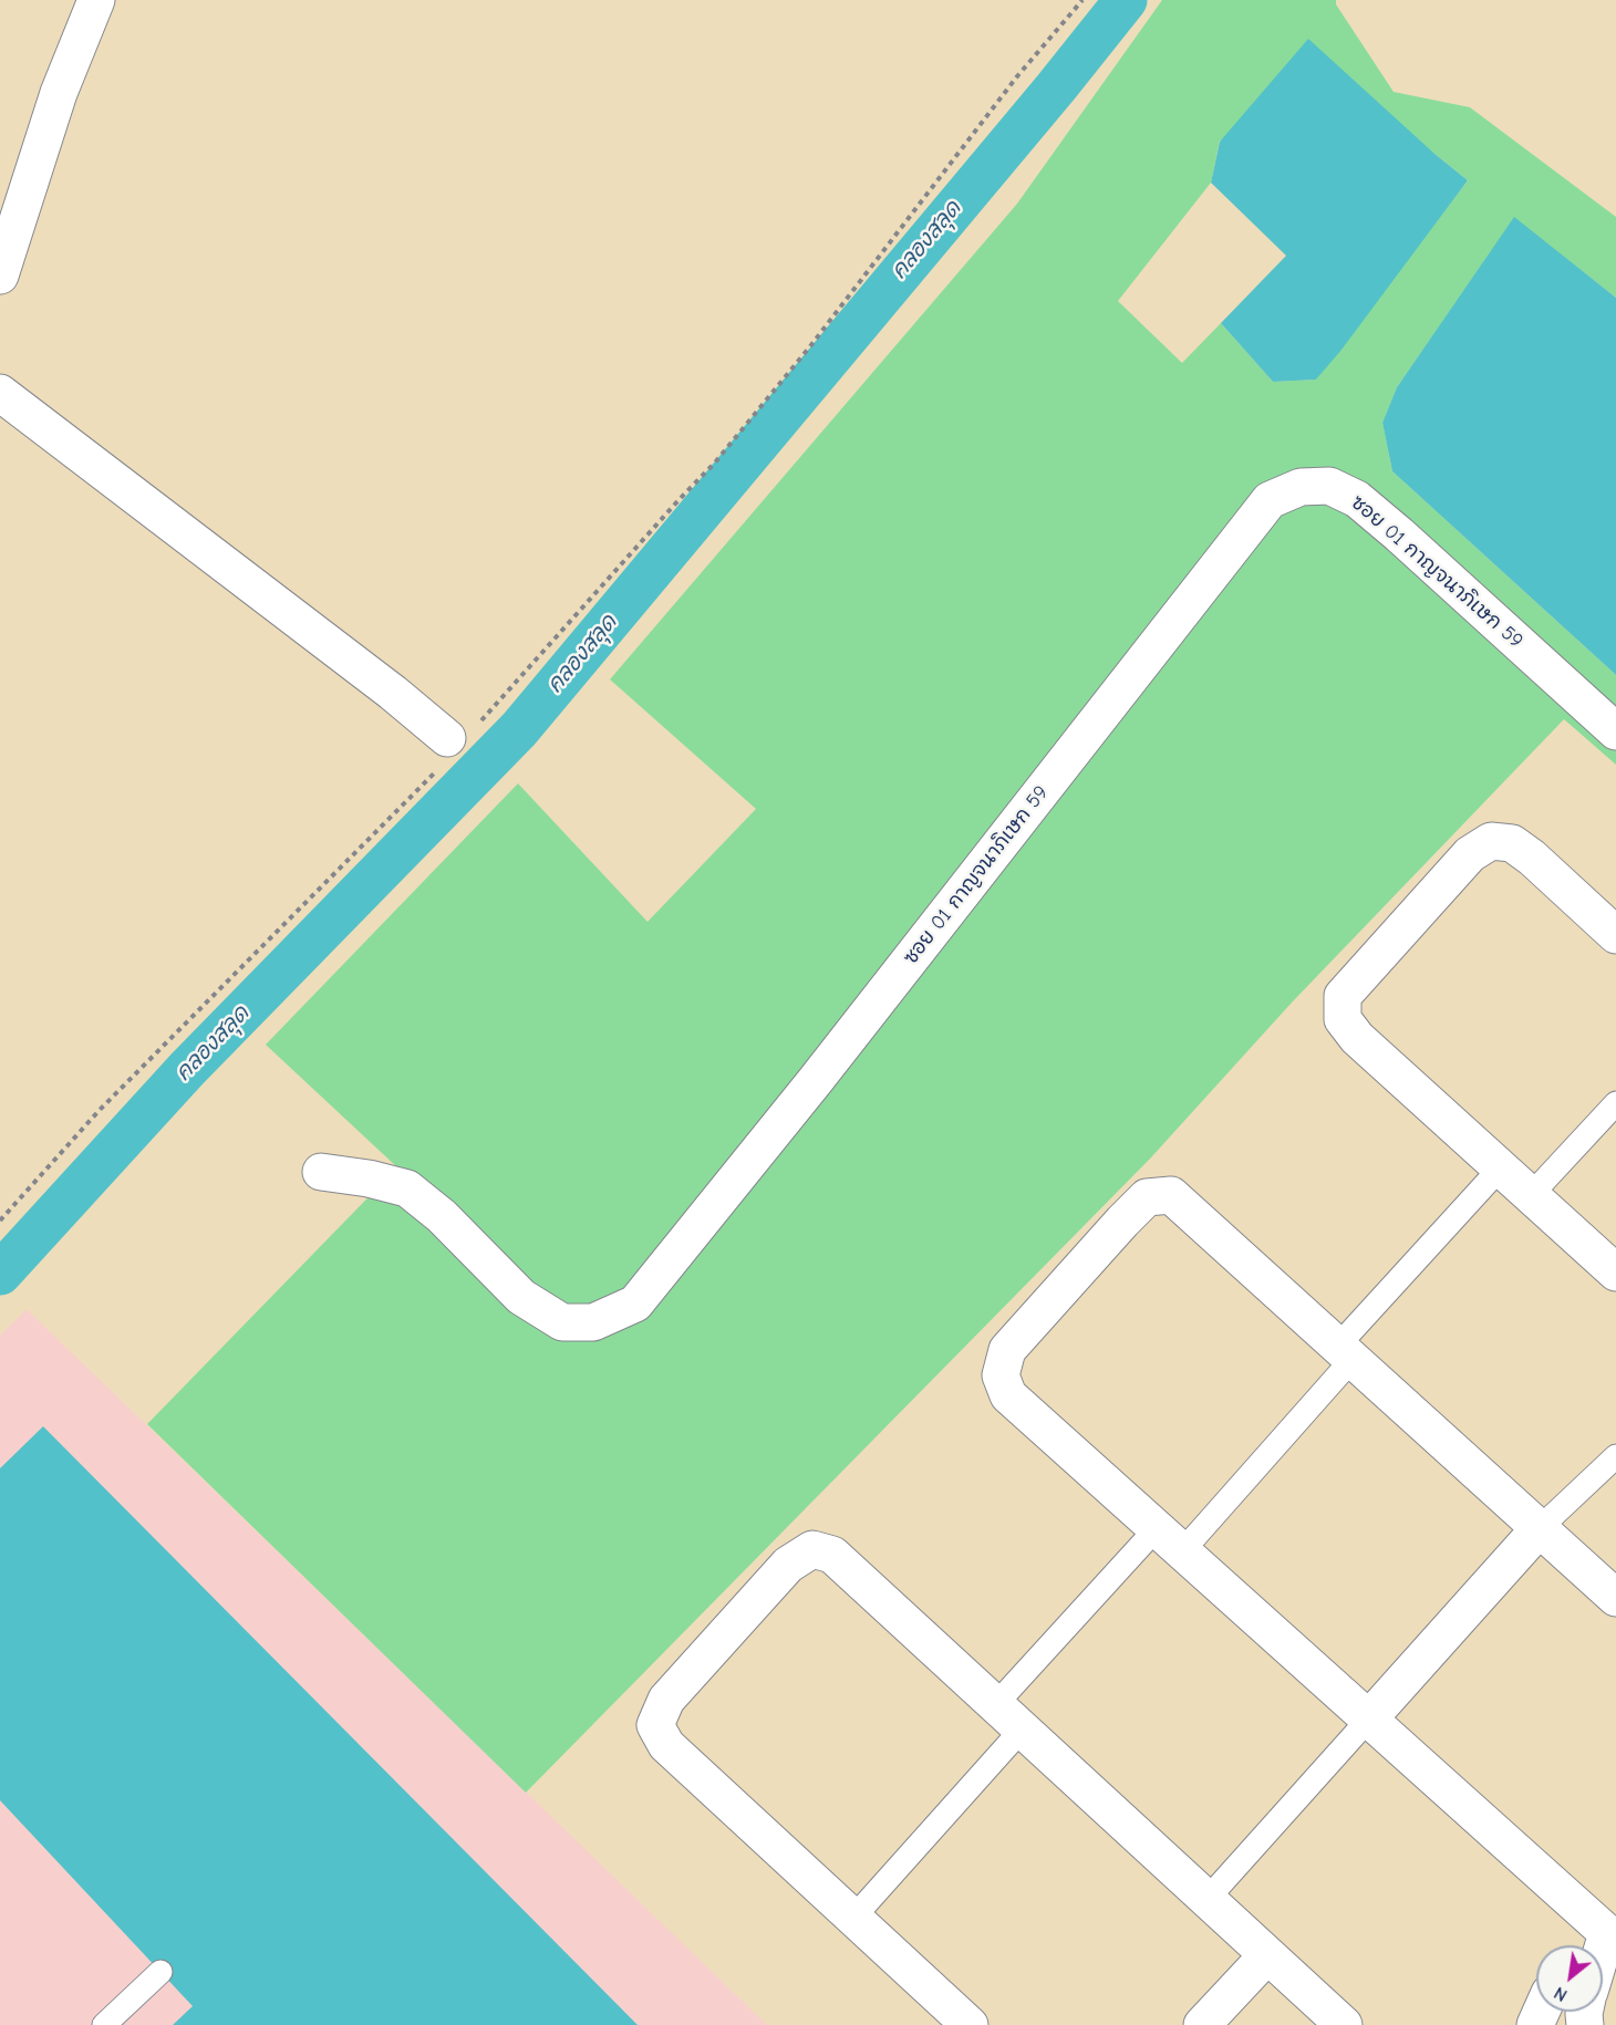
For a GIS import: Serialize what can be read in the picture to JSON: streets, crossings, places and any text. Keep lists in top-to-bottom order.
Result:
{
  "streets": {
    "street": ["ซอย 01 กาญจนาภิเษก 59"]
  },
  "water": ["คลองสลุด"],
  "north": "bottom left"
}
